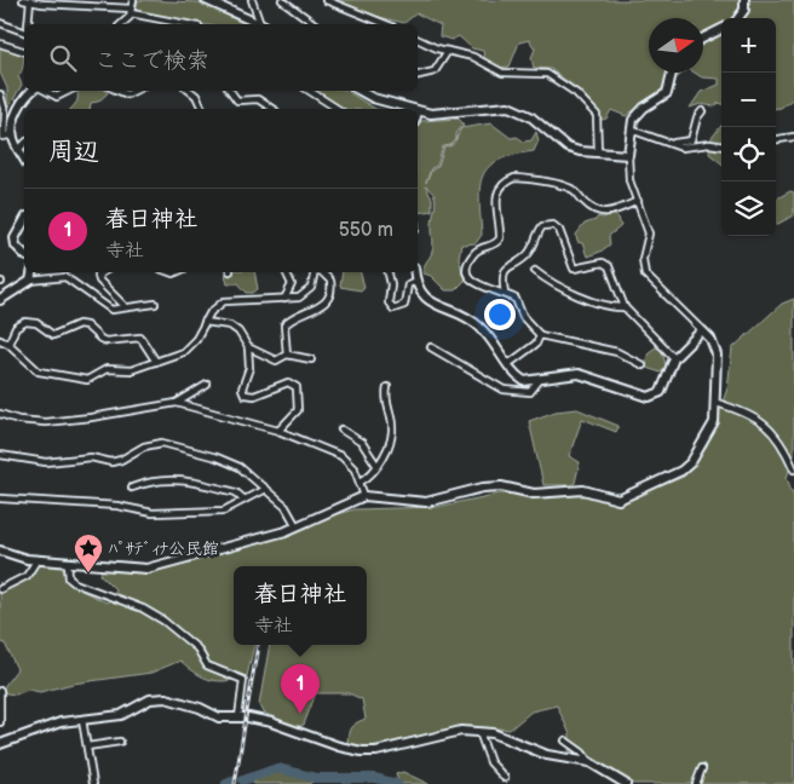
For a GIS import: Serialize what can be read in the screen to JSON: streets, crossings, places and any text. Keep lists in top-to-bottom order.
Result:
{
  "places": {
    "place": ["ﾊﾟｻﾃﾞｨﾅ公民館"]
  },
  "north": "right",
  "page": {
    "map_buttons": ["+", "−"],
    "search": "ここで検索",
    "heading": "周辺",
    "list": [
      {
        "mark": "1",
        "name": "春日神社",
        "note": "寺社",
        "value": "550 m"
      }
    ],
    "popup": ["春日神社", "寺社"],
    "pins": "1"
  }
}
